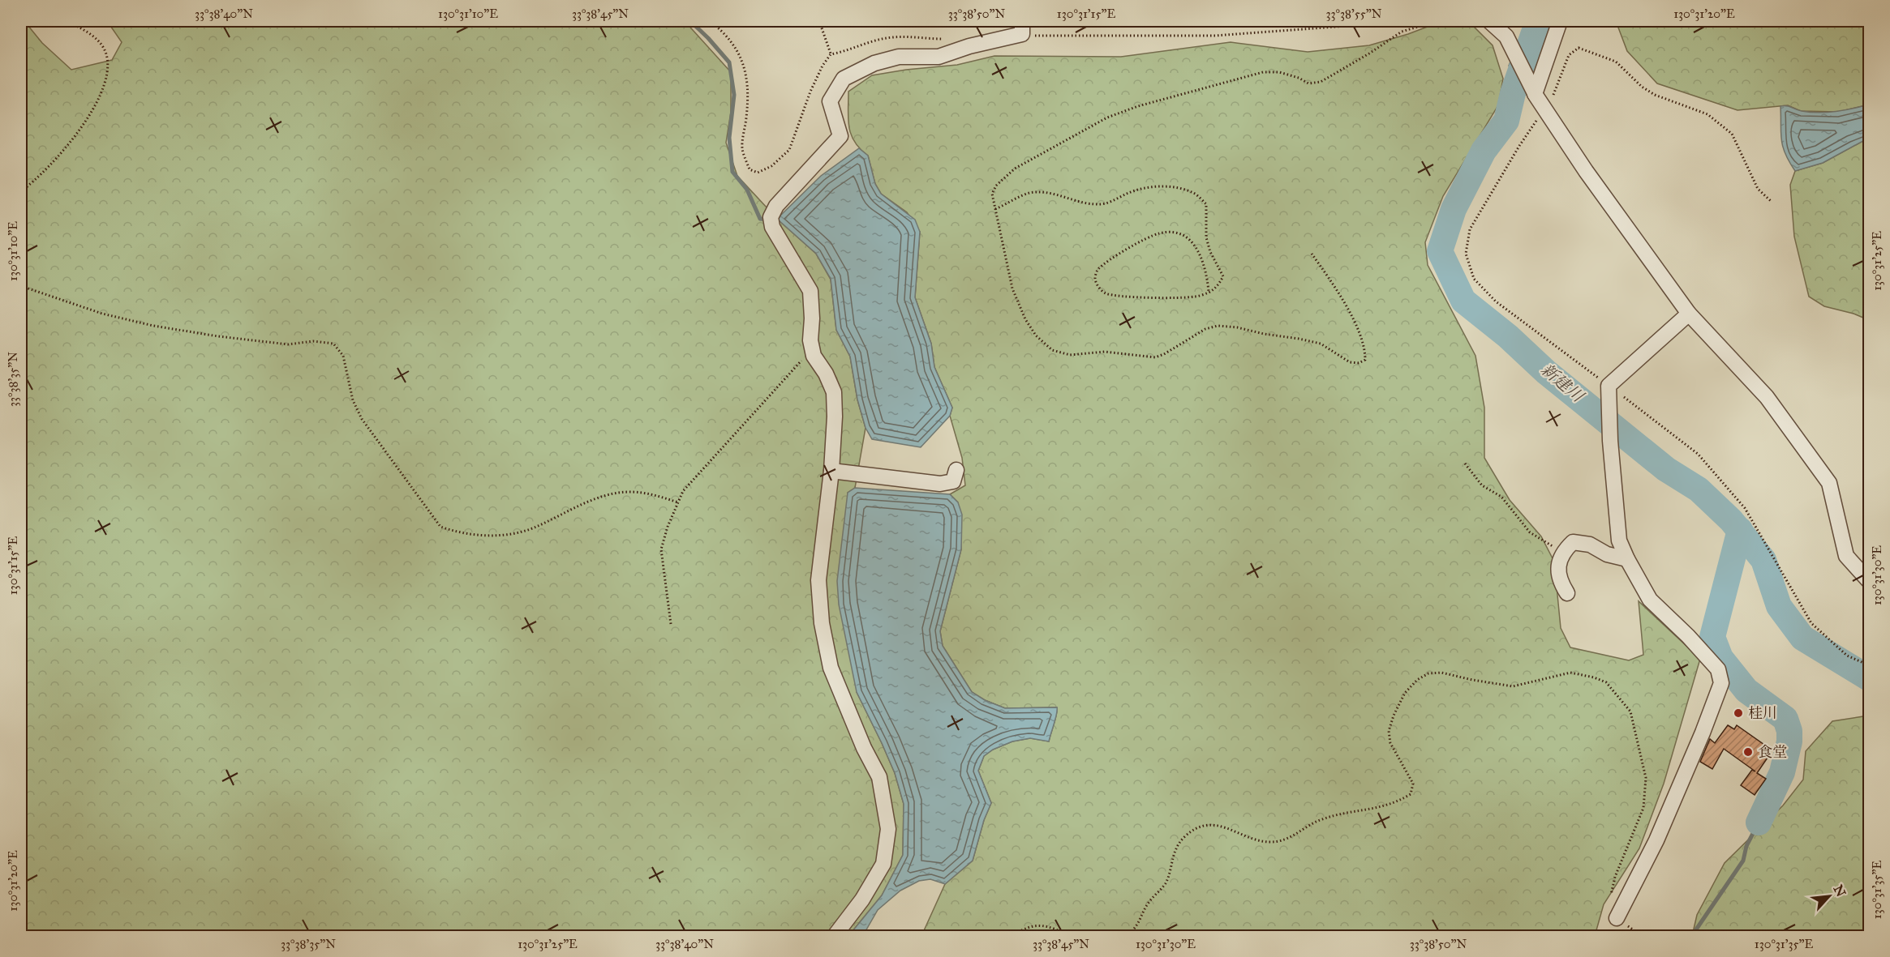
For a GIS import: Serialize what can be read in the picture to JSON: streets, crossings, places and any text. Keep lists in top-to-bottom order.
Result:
{
  "water": ["新建川"],
  "places": ["桂川", "食堂"],
  "north": "top right",
  "coordinates": [
    "33°38'40\"N",
    "130°31'10\"E",
    "33°38'45\"N",
    "33°38'50\"N",
    "130°31'15\"E",
    "33°38'55\"N",
    "130°31'20\"E",
    "130°31'25\"E",
    "33°38'35\"N",
    "130°31'30\"E",
    "130°31'35\"E"
  ]
}
